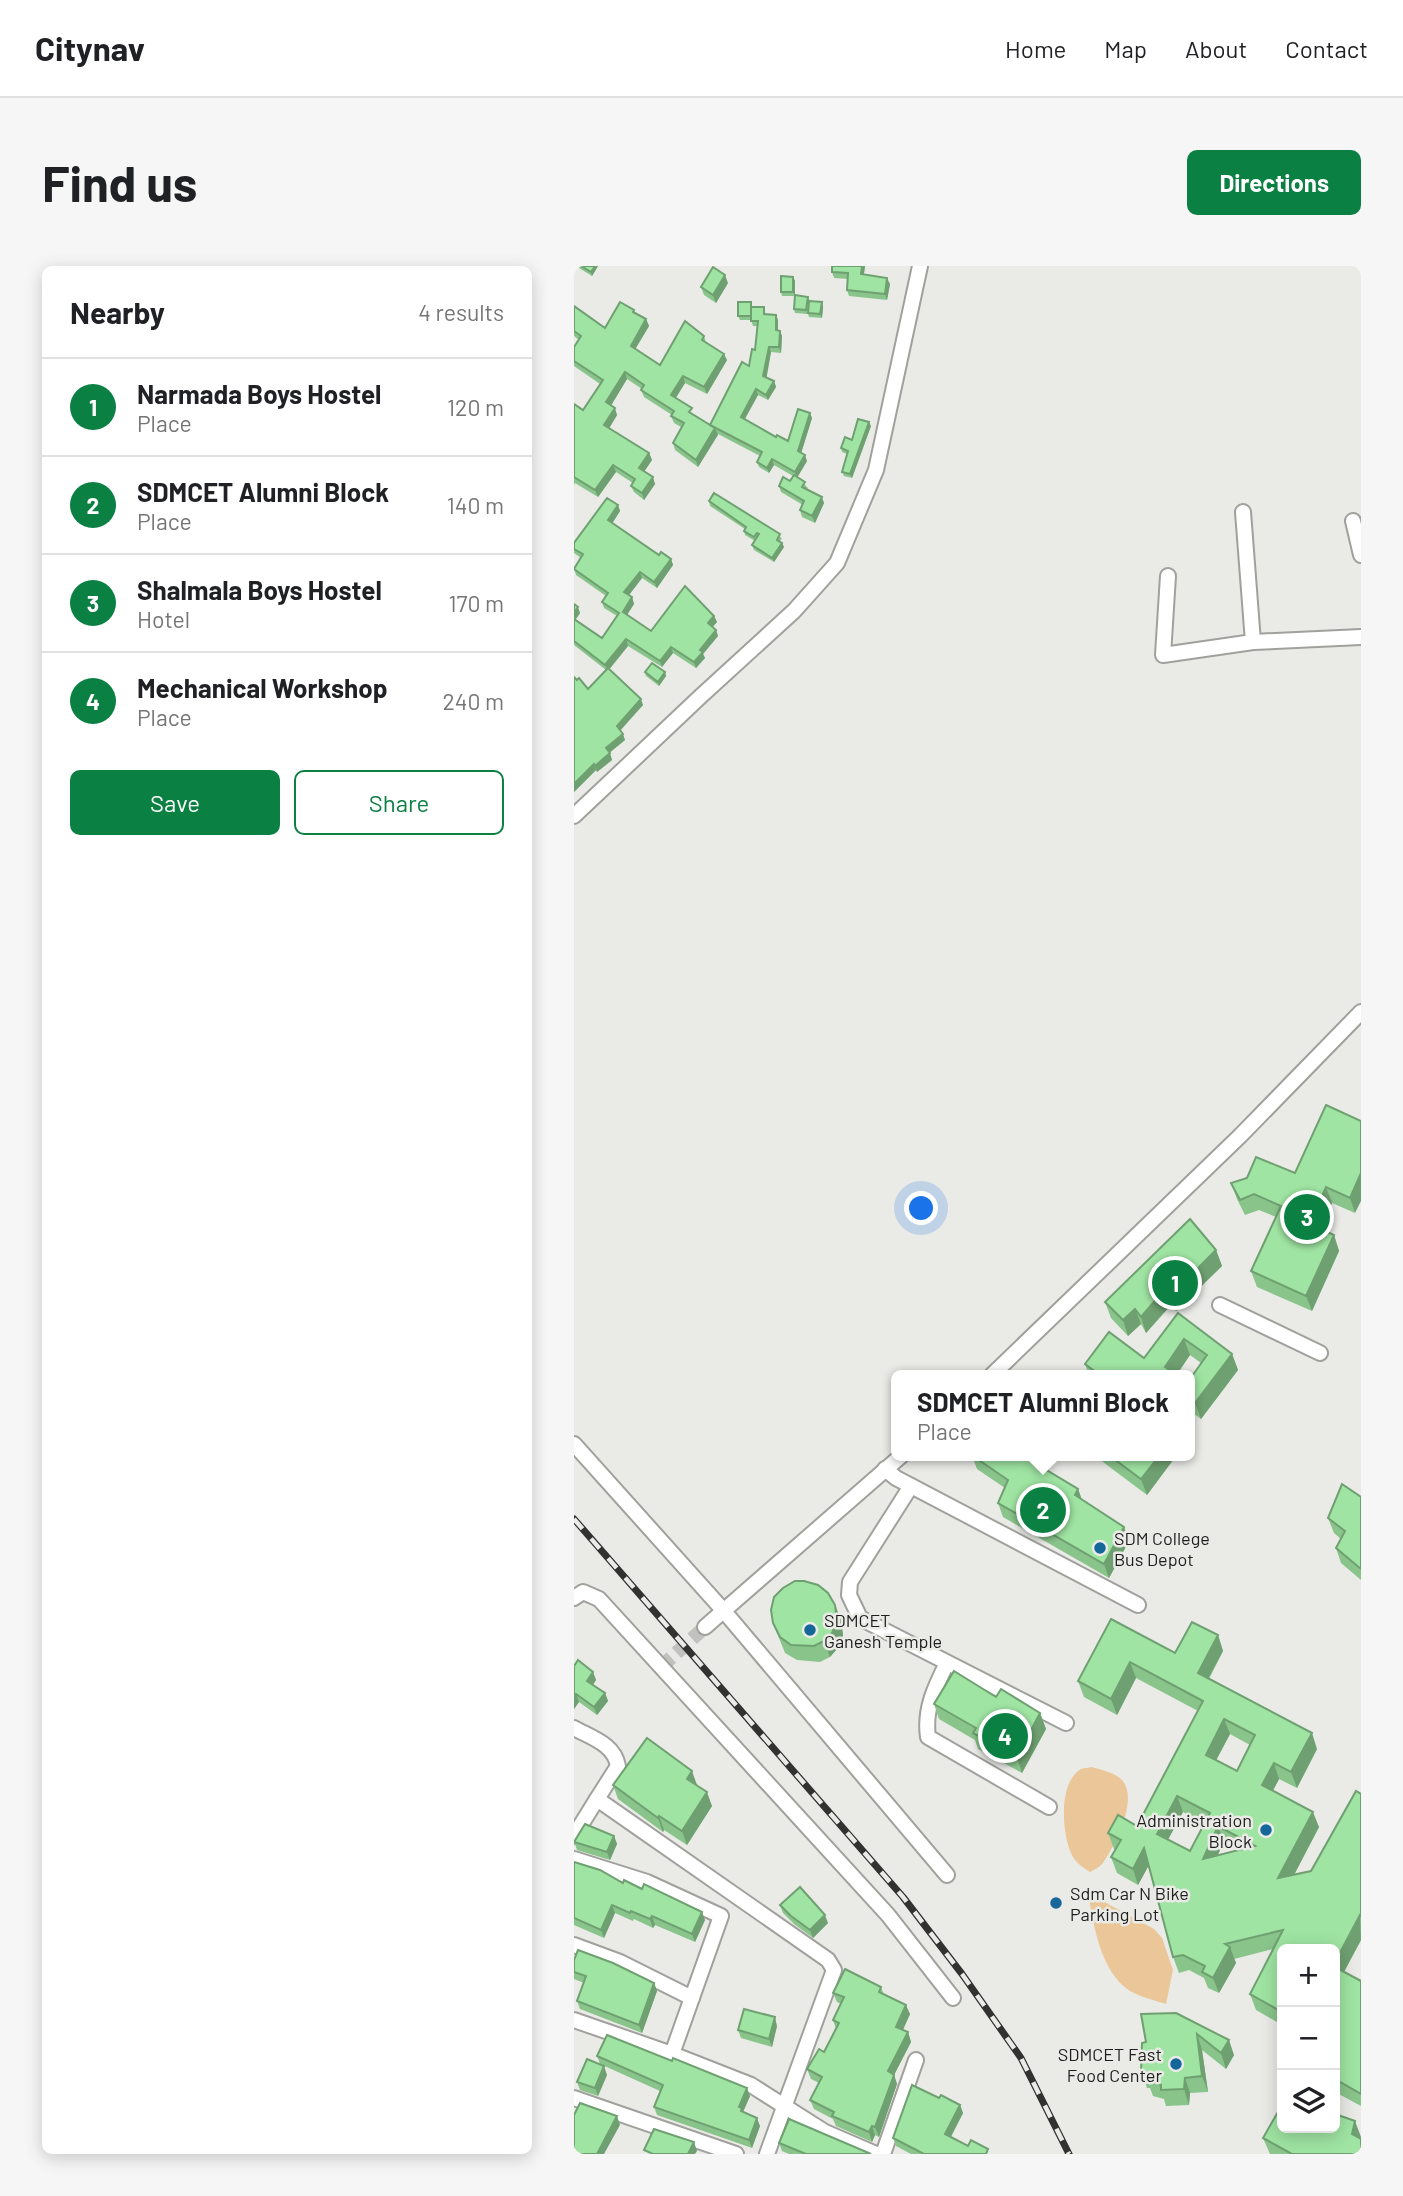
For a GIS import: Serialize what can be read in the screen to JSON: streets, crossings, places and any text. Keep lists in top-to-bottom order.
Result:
{
  "places": [
    "SDM College Bus Depot",
    "SDMCET Ganesh Temple",
    "Administration Block",
    "Sdm Car N Bike Parking Lot",
    "SDMCET Fast Food Center"
  ],
  "page": {
    "header": "Citynav",
    "nav": [
      "Home",
      "Map",
      "About",
      "Contact"
    ],
    "buttons": [
      "Directions",
      ["Save", "Share"]
    ],
    "title": "Find us",
    "heading": ["Nearby", "4 results"],
    "list": [
      {
        "mark": "1",
        "name": "Narmada Boys Hostel",
        "note": "Place",
        "value": "120 m"
      },
      {
        "mark": "2",
        "name": "SDMCET Alumni Block",
        "note": "Place",
        "value": "140 m"
      },
      {
        "mark": "3",
        "name": "Shalmala Boys Hostel",
        "note": "Hotel",
        "value": "170 m"
      },
      {
        "mark": "4",
        "name": "Mechanical Workshop",
        "note": "Place",
        "value": "240 m"
      }
    ],
    "pins": [
      "3",
      "1",
      "2",
      "4"
    ],
    "popup": ["SDMCET Alumni Block", "Place"],
    "map_buttons": ["+", "−"]
  }
}
